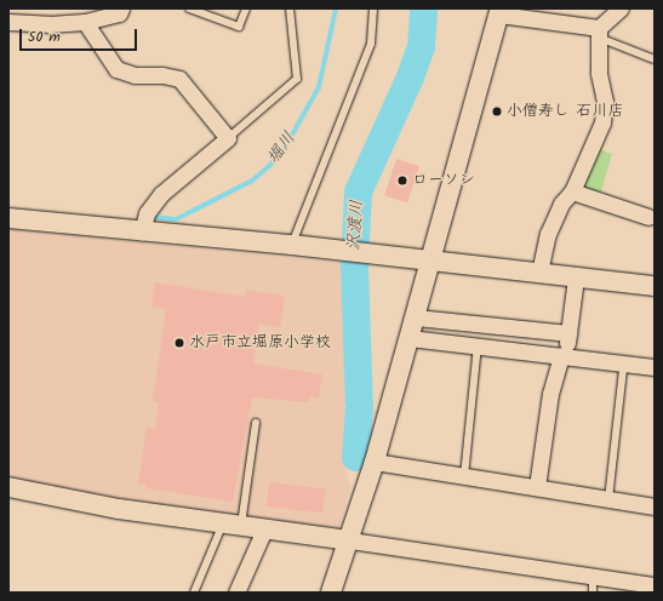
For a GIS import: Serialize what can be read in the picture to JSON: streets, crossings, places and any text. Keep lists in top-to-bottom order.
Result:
{
  "water": ["堀川", "沢渡川"],
  "places": ["小僧寿し 石川店", "ローソン", "水戸市立堀原小学校"],
  "scale_bar": "50 m"
}
